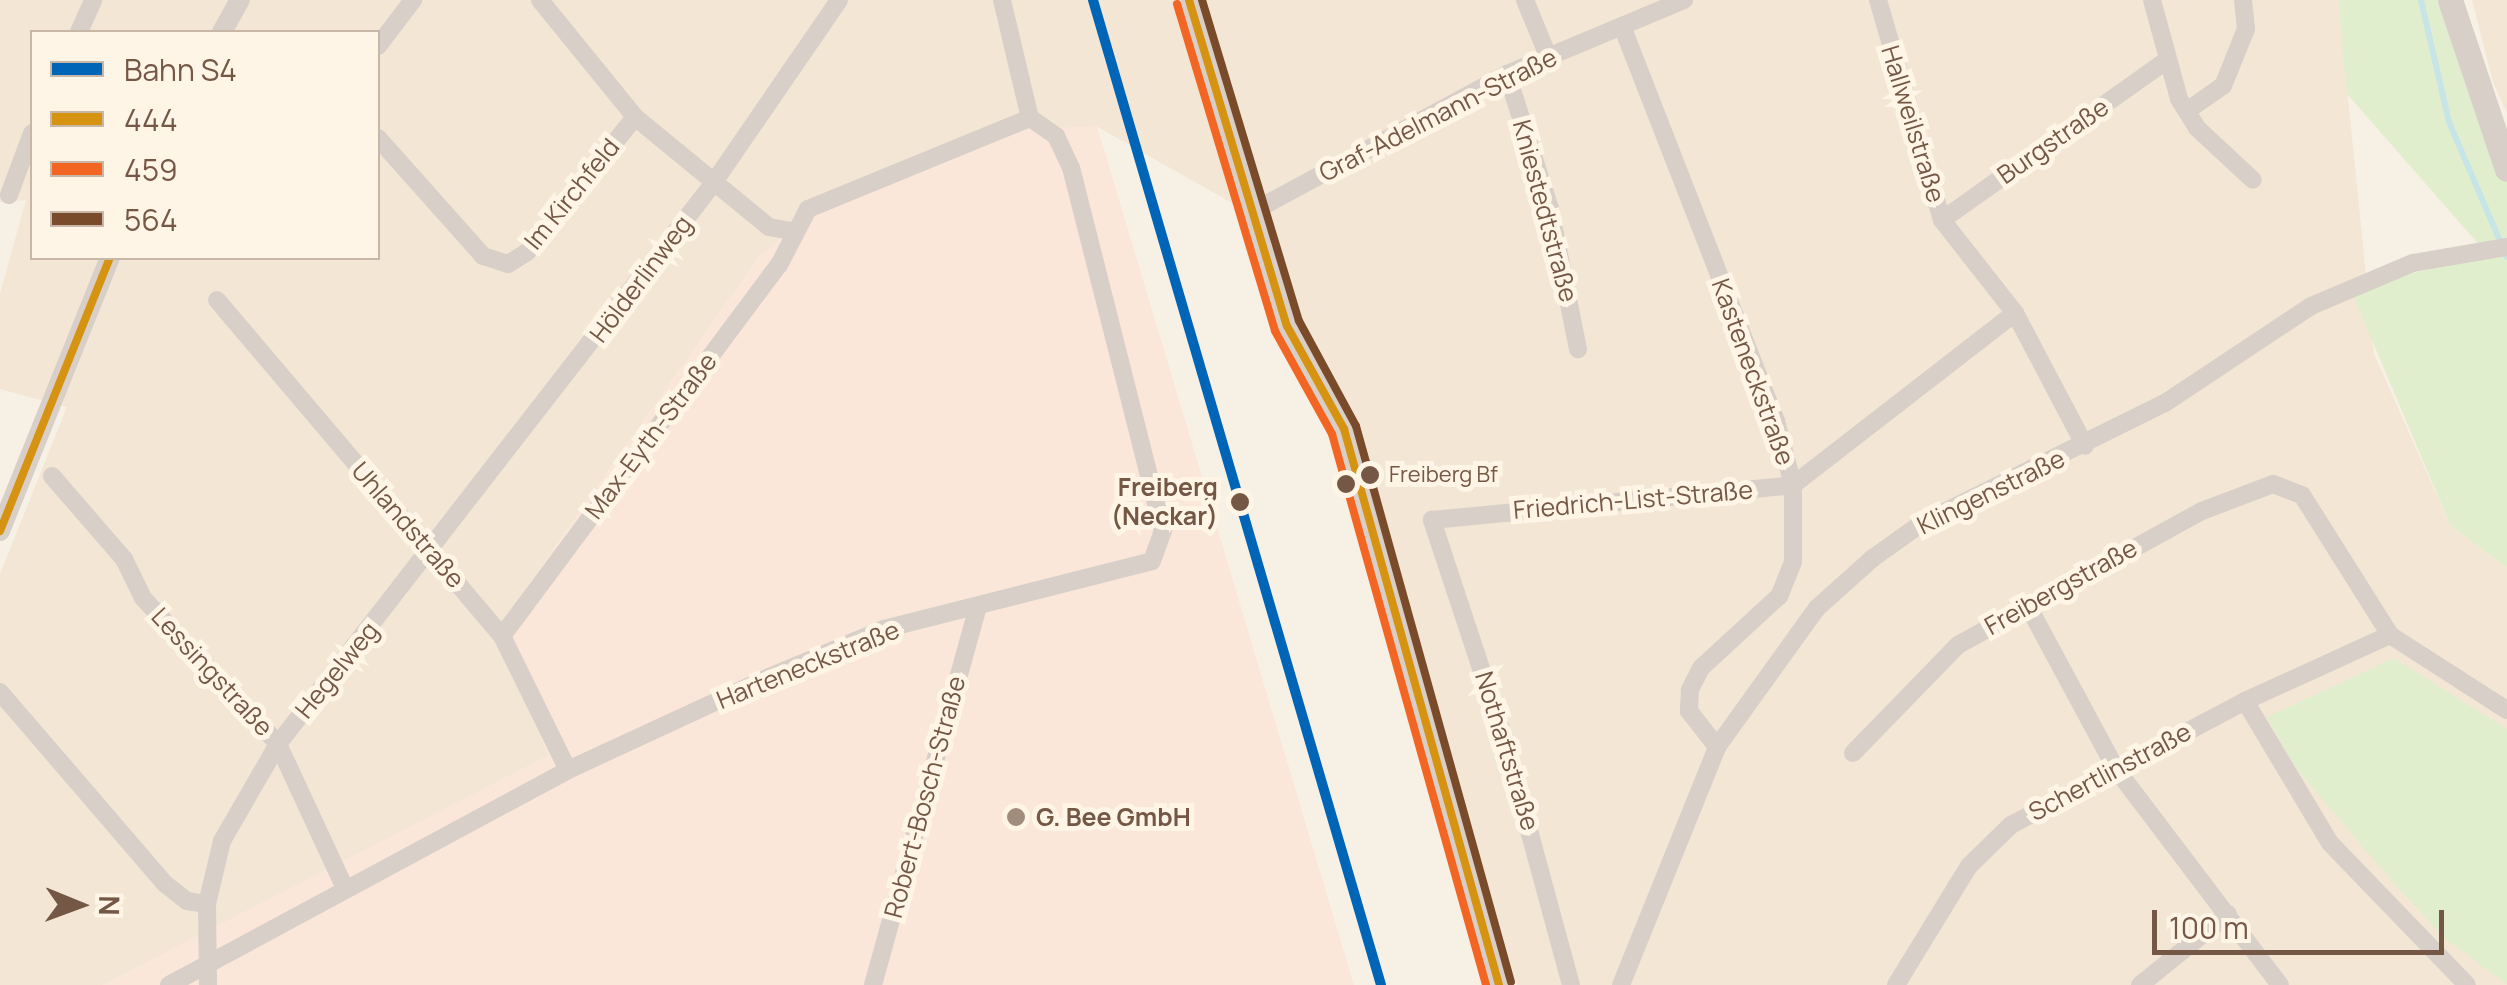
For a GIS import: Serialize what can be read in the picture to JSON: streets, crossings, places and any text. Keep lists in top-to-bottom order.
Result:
{
  "streets": {
    "street": [
      "Graf-Adelmann-Straße",
      "Hallweilstraße",
      "Burgstraße",
      "Im Kirchfeld",
      "Kniestedtstraße",
      "Hölderlinweg",
      "Kasteneckstraße",
      "Max-Eyth-Straße",
      "Klingenstraße",
      "Friedrich-List-Straße",
      "Uhlandstraße",
      "Freibergstraße",
      "Harteneckstraße",
      "Hegelweg",
      "Lessingstraße",
      "Nothaftstraße",
      "Schertlinstraße",
      "Robert-Bosch-Straße"
    ]
  },
  "crossings": [
    ["Graf-Adelmann-Straße", "Kniestedtstraße"],
    ["Graf-Adelmann-Straße", "Kasteneckstraße"],
    ["Hallweilstraße", "Burgstraße"],
    ["Hallweilstraße", "Klingenstraße"],
    ["Im Kirchfeld", "Hölderlinweg"],
    ["Hölderlinweg", "Uhlandstraße"],
    ["Hölderlinweg", "Hegelweg"],
    ["Kasteneckstraße", "Klingenstraße"],
    ["Kasteneckstraße", "Friedrich-List-Straße"],
    ["Max-Eyth-Straße", "Uhlandstraße"],
    ["Max-Eyth-Straße", "Harteneckstraße"],
    ["Friedrich-List-Straße", "Nothaftstraße"],
    ["Uhlandstraße", "Harteneckstraße"],
    ["Uhlandstraße", "Hegelweg"],
    ["Freibergstraße", "Schertlinstraße"],
    ["Harteneckstraße", "Hegelweg"],
    ["Harteneckstraße", "Lessingstraße"],
    ["Harteneckstraße", "Robert-Bosch-Straße"],
    ["Hegelweg", "Lessingstraße"]
  ],
  "places": ["Freiberg Bf", "Freiberg (Neckar)", "G. Bee GmbH"],
  "lines": [
    "rail line S4",
    "transit line 444",
    "transit line 564",
    "transit line 459"
  ],
  "legend": [
    "Bahn S4",
    "444",
    "459",
    "564"
  ],
  "scale_bar": "100 m",
  "north": "right"
}
